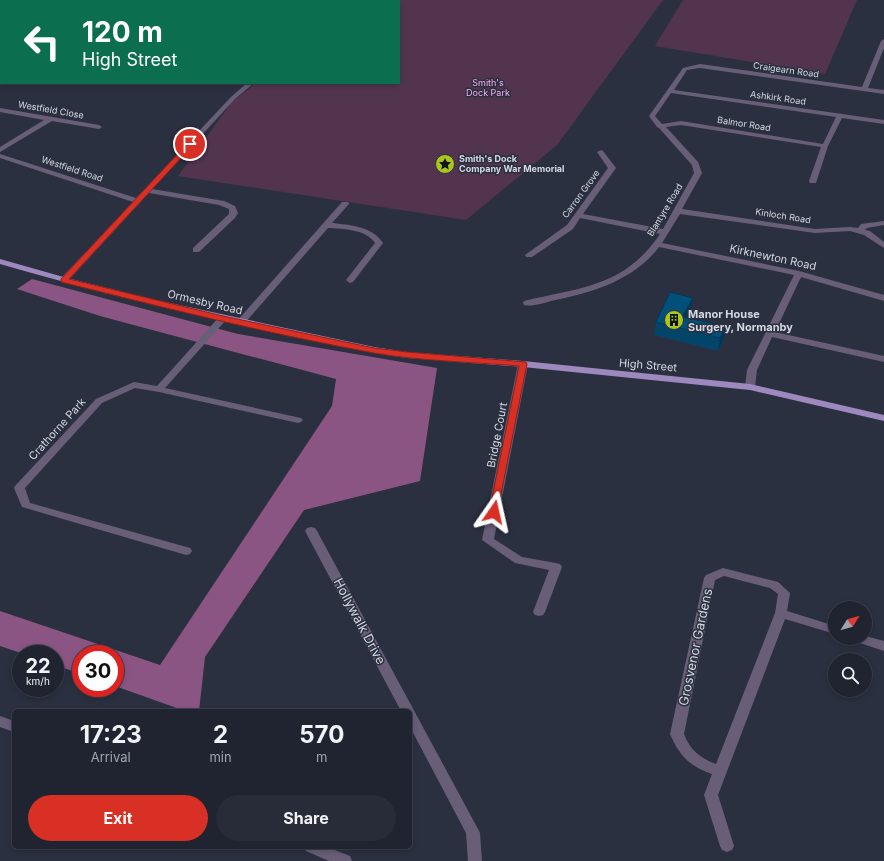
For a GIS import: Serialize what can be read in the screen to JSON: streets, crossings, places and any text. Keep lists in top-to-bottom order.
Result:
{
  "streets": {
    "main road": ["Ormesby Road", "High Street"],
    "street": [
      "Craigearn Road",
      "Ashkirk Road",
      "Westfield Close",
      "Balmor Road",
      "Westfield Road",
      "Carron Grove",
      "Blantyre Road",
      "Kinloch Road",
      "Kirknewton Road",
      "Crathorne Park",
      "Bridge Court",
      "Hollywalk Drive",
      "Grosvenor Gardens"
    ]
  },
  "crossings": [
    ["Craigearn Road", "Ashkirk Road"],
    ["Balmor Road", "Blantyre Road"],
    ["Blantyre Road", "Kinloch Road"],
    ["Blantyre Road", "Kirknewton Road"],
    ["Ormesby Road", "High Street"],
    ["High Street", "Bridge Court"]
  ],
  "parks": ["Smith's Dock Park"],
  "places": {
    "place": ["Smith's Dock Company War Memorial"],
    "building": ["Manor House Surgery, Normanby"]
  },
  "north": "top right",
  "page": {
    "turn": ["120 m", "High Street"],
    "speed": "22 km/h",
    "limit": "30",
    "eta": [
      "17:23",
      "Arrival",
      "2",
      "min",
      "570",
      "m"
    ],
    "buttons": ["Exit", "Share"]
  }
}
